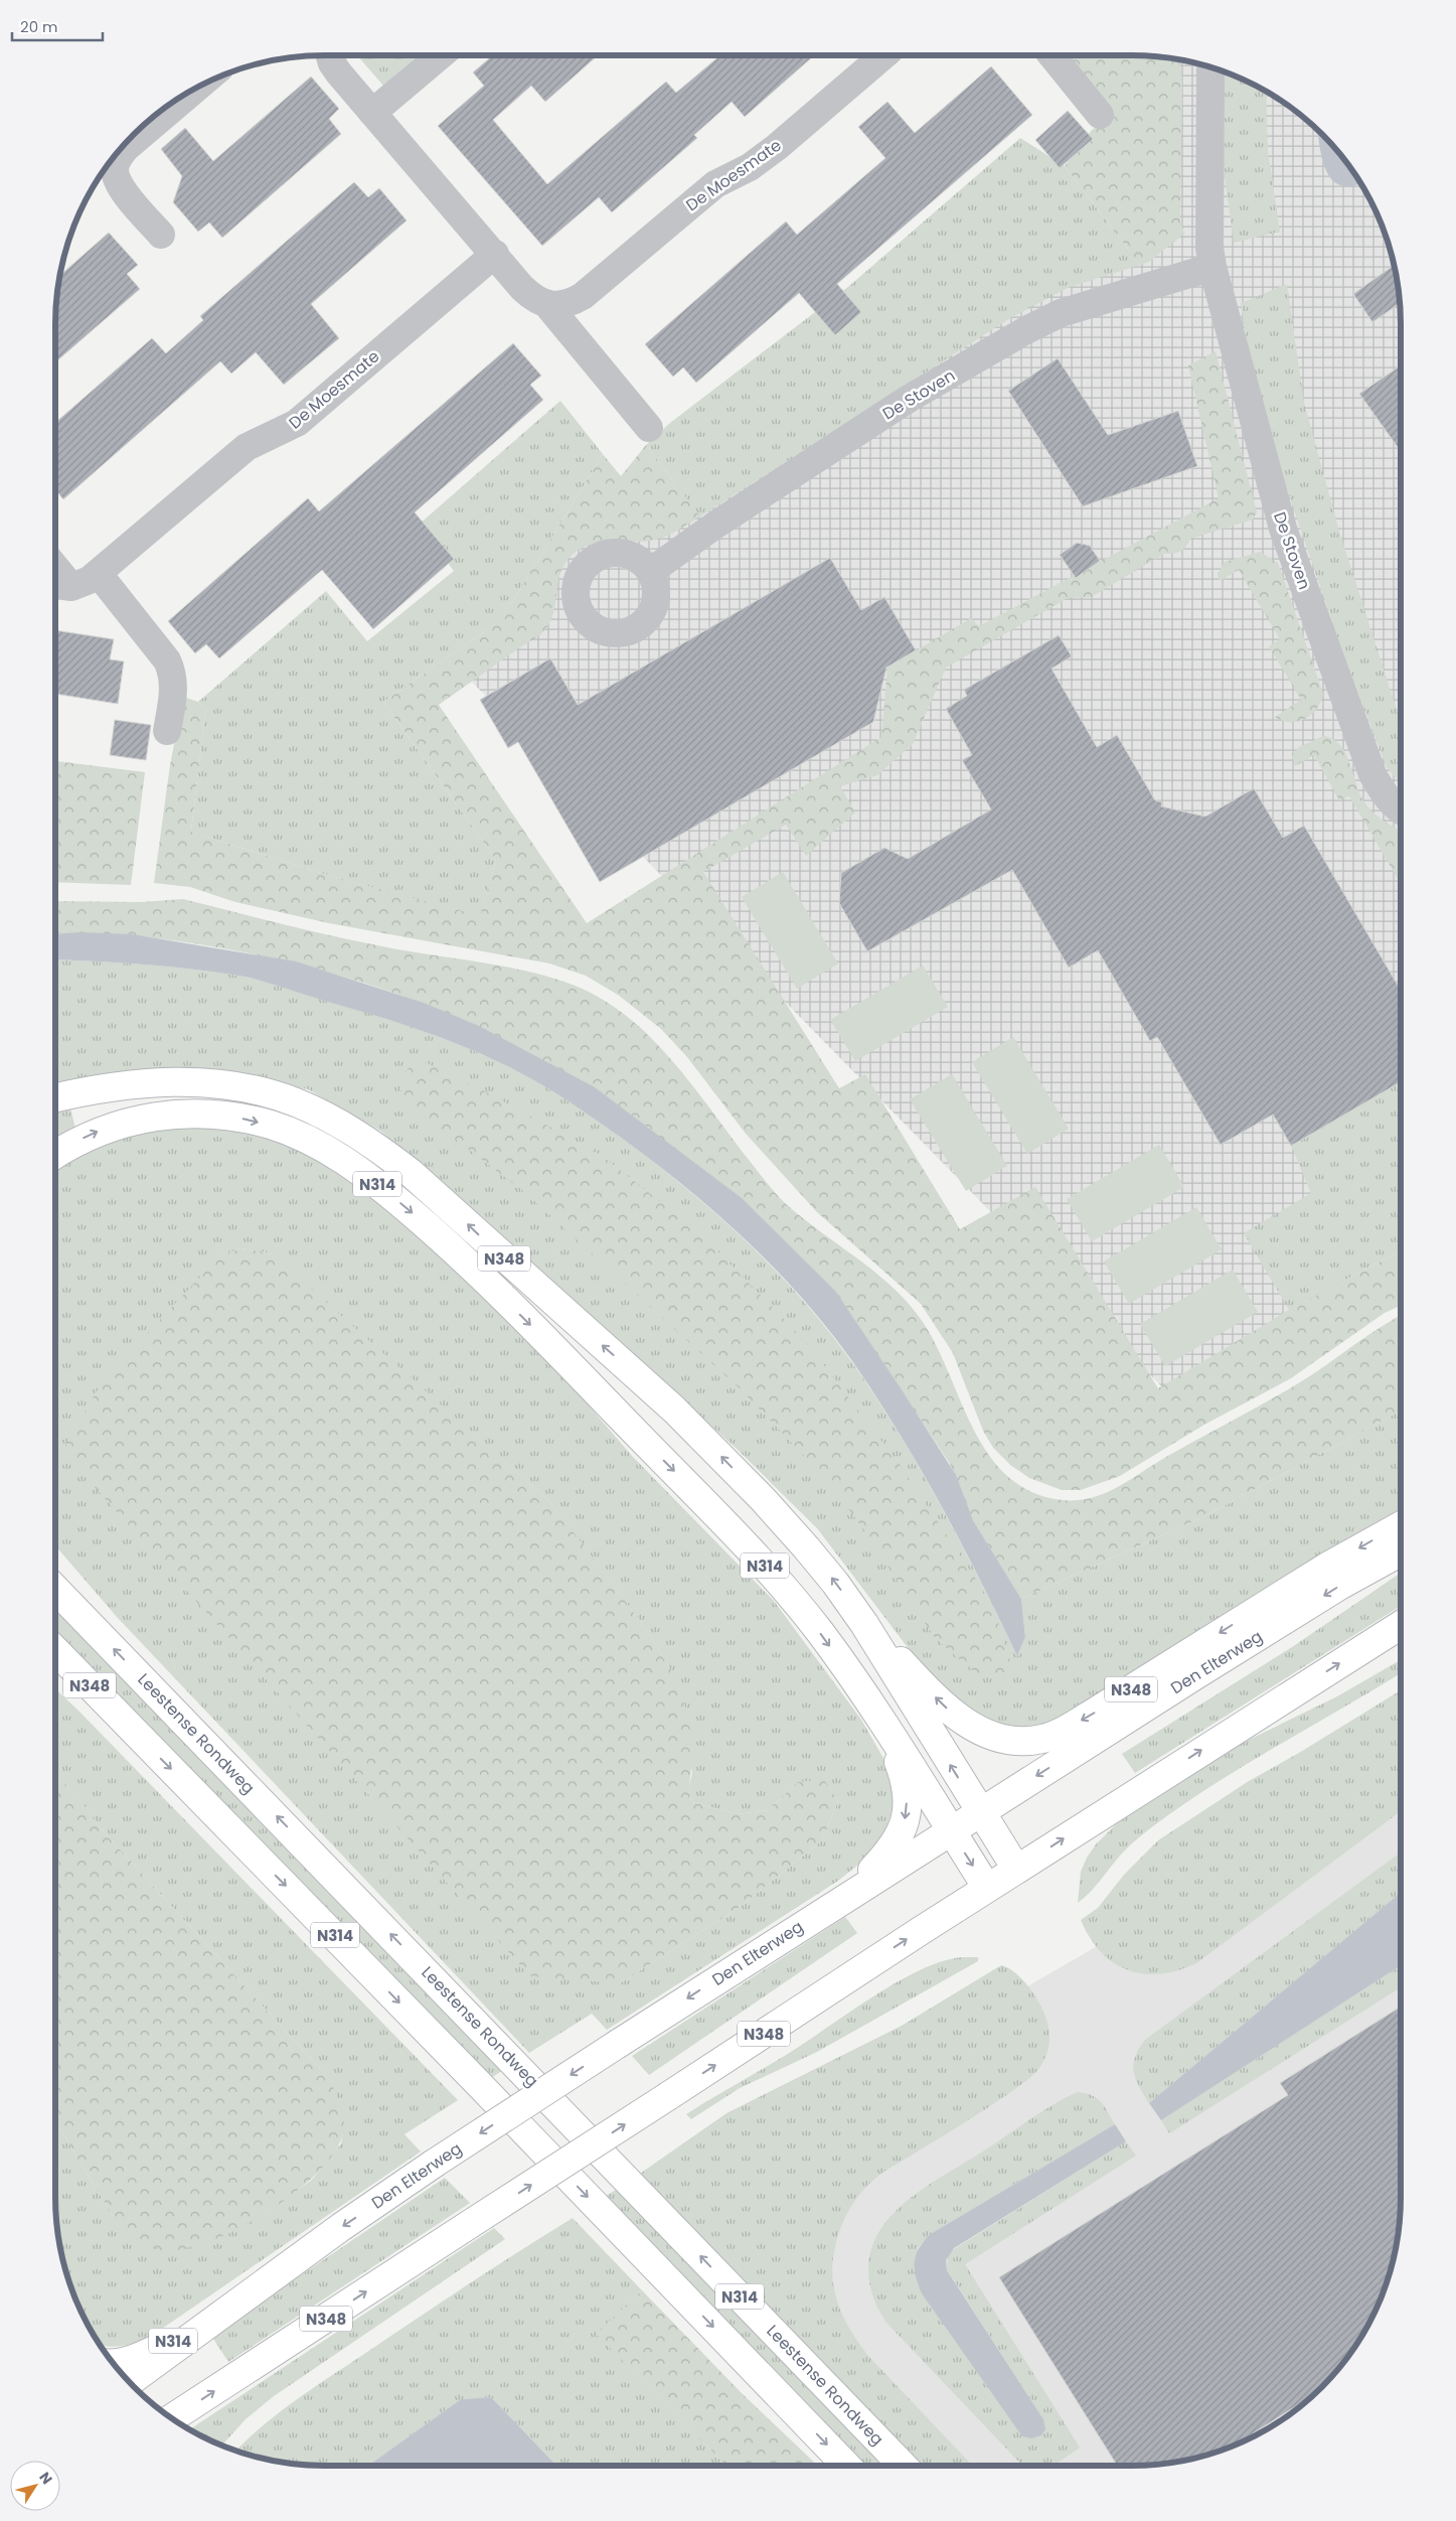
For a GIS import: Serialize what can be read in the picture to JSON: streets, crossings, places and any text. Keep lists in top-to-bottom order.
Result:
{
  "streets": {
    "main road": [
      "N314",
      "N348",
      "Den Elterweg",
      "Leestense Rondweg"
    ],
    "street": ["De Moesmate", "De Stoven"]
  },
  "crossings": [
    ["N314", "N348"],
    ["N314", "Den Elterweg"],
    ["N314", "Leestense Rondweg"],
    ["N348", "Den Elterweg"]
  ],
  "scale_bar": "20 m",
  "north": "top right"
}
